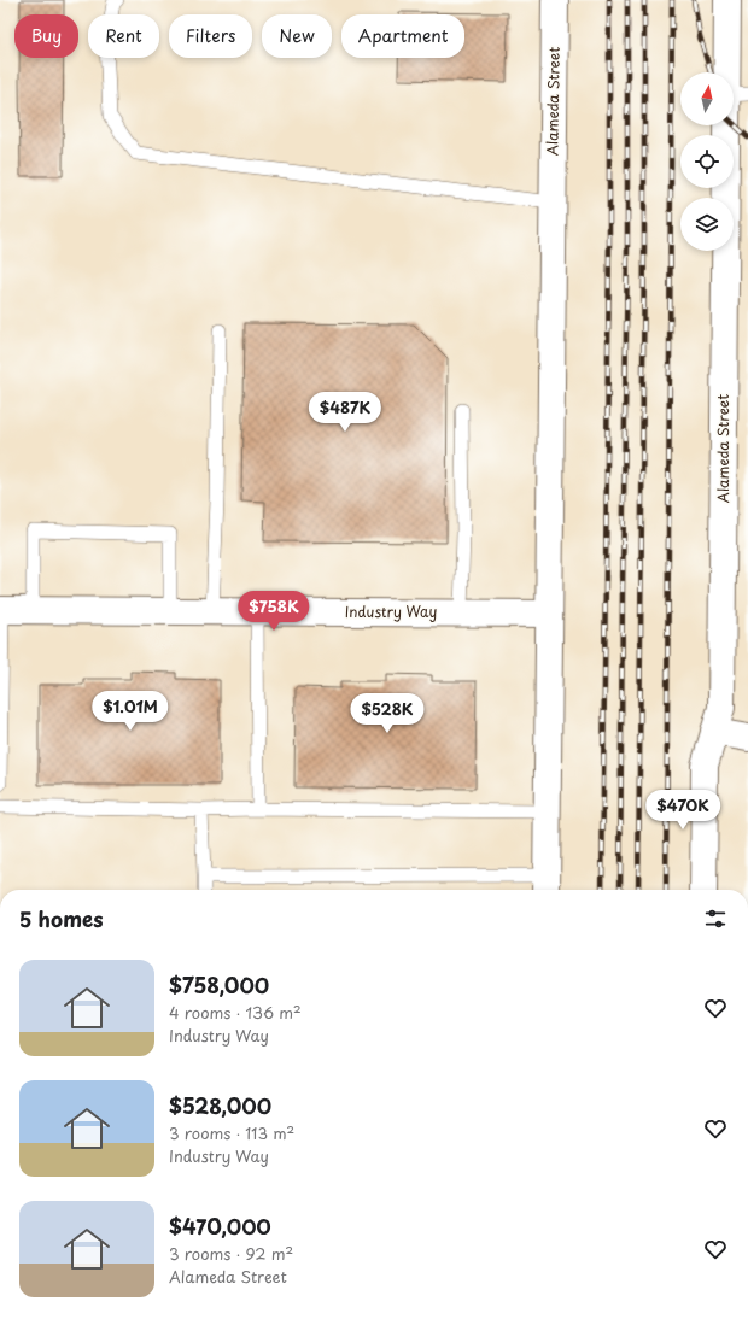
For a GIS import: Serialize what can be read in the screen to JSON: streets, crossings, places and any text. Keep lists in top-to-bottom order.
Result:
{
  "streets": {
    "street": ["Alameda Street", "Industry Way"]
  },
  "crossings": [
    ["Alameda Street", "Industry Way"]
  ],
  "north": "top",
  "page": {
    "chip": [
      "Buy",
      "Rent",
      "Filters",
      "New",
      "Apartment"
    ],
    "price": [
      "$487K",
      "$758K",
      "$1.01M",
      "$528K",
      "$470K"
    ],
    "heading": "5 homes",
    "list": [
      {
        "name": "$758,000",
        "note": "4 rooms · 136 m² · Industry Way"
      },
      {
        "name": "$528,000",
        "note": "3 rooms · 113 m² · Industry Way"
      },
      {
        "name": "$470,000",
        "note": "3 rooms · 92 m² · Alameda Street"
      }
    ]
  }
}
